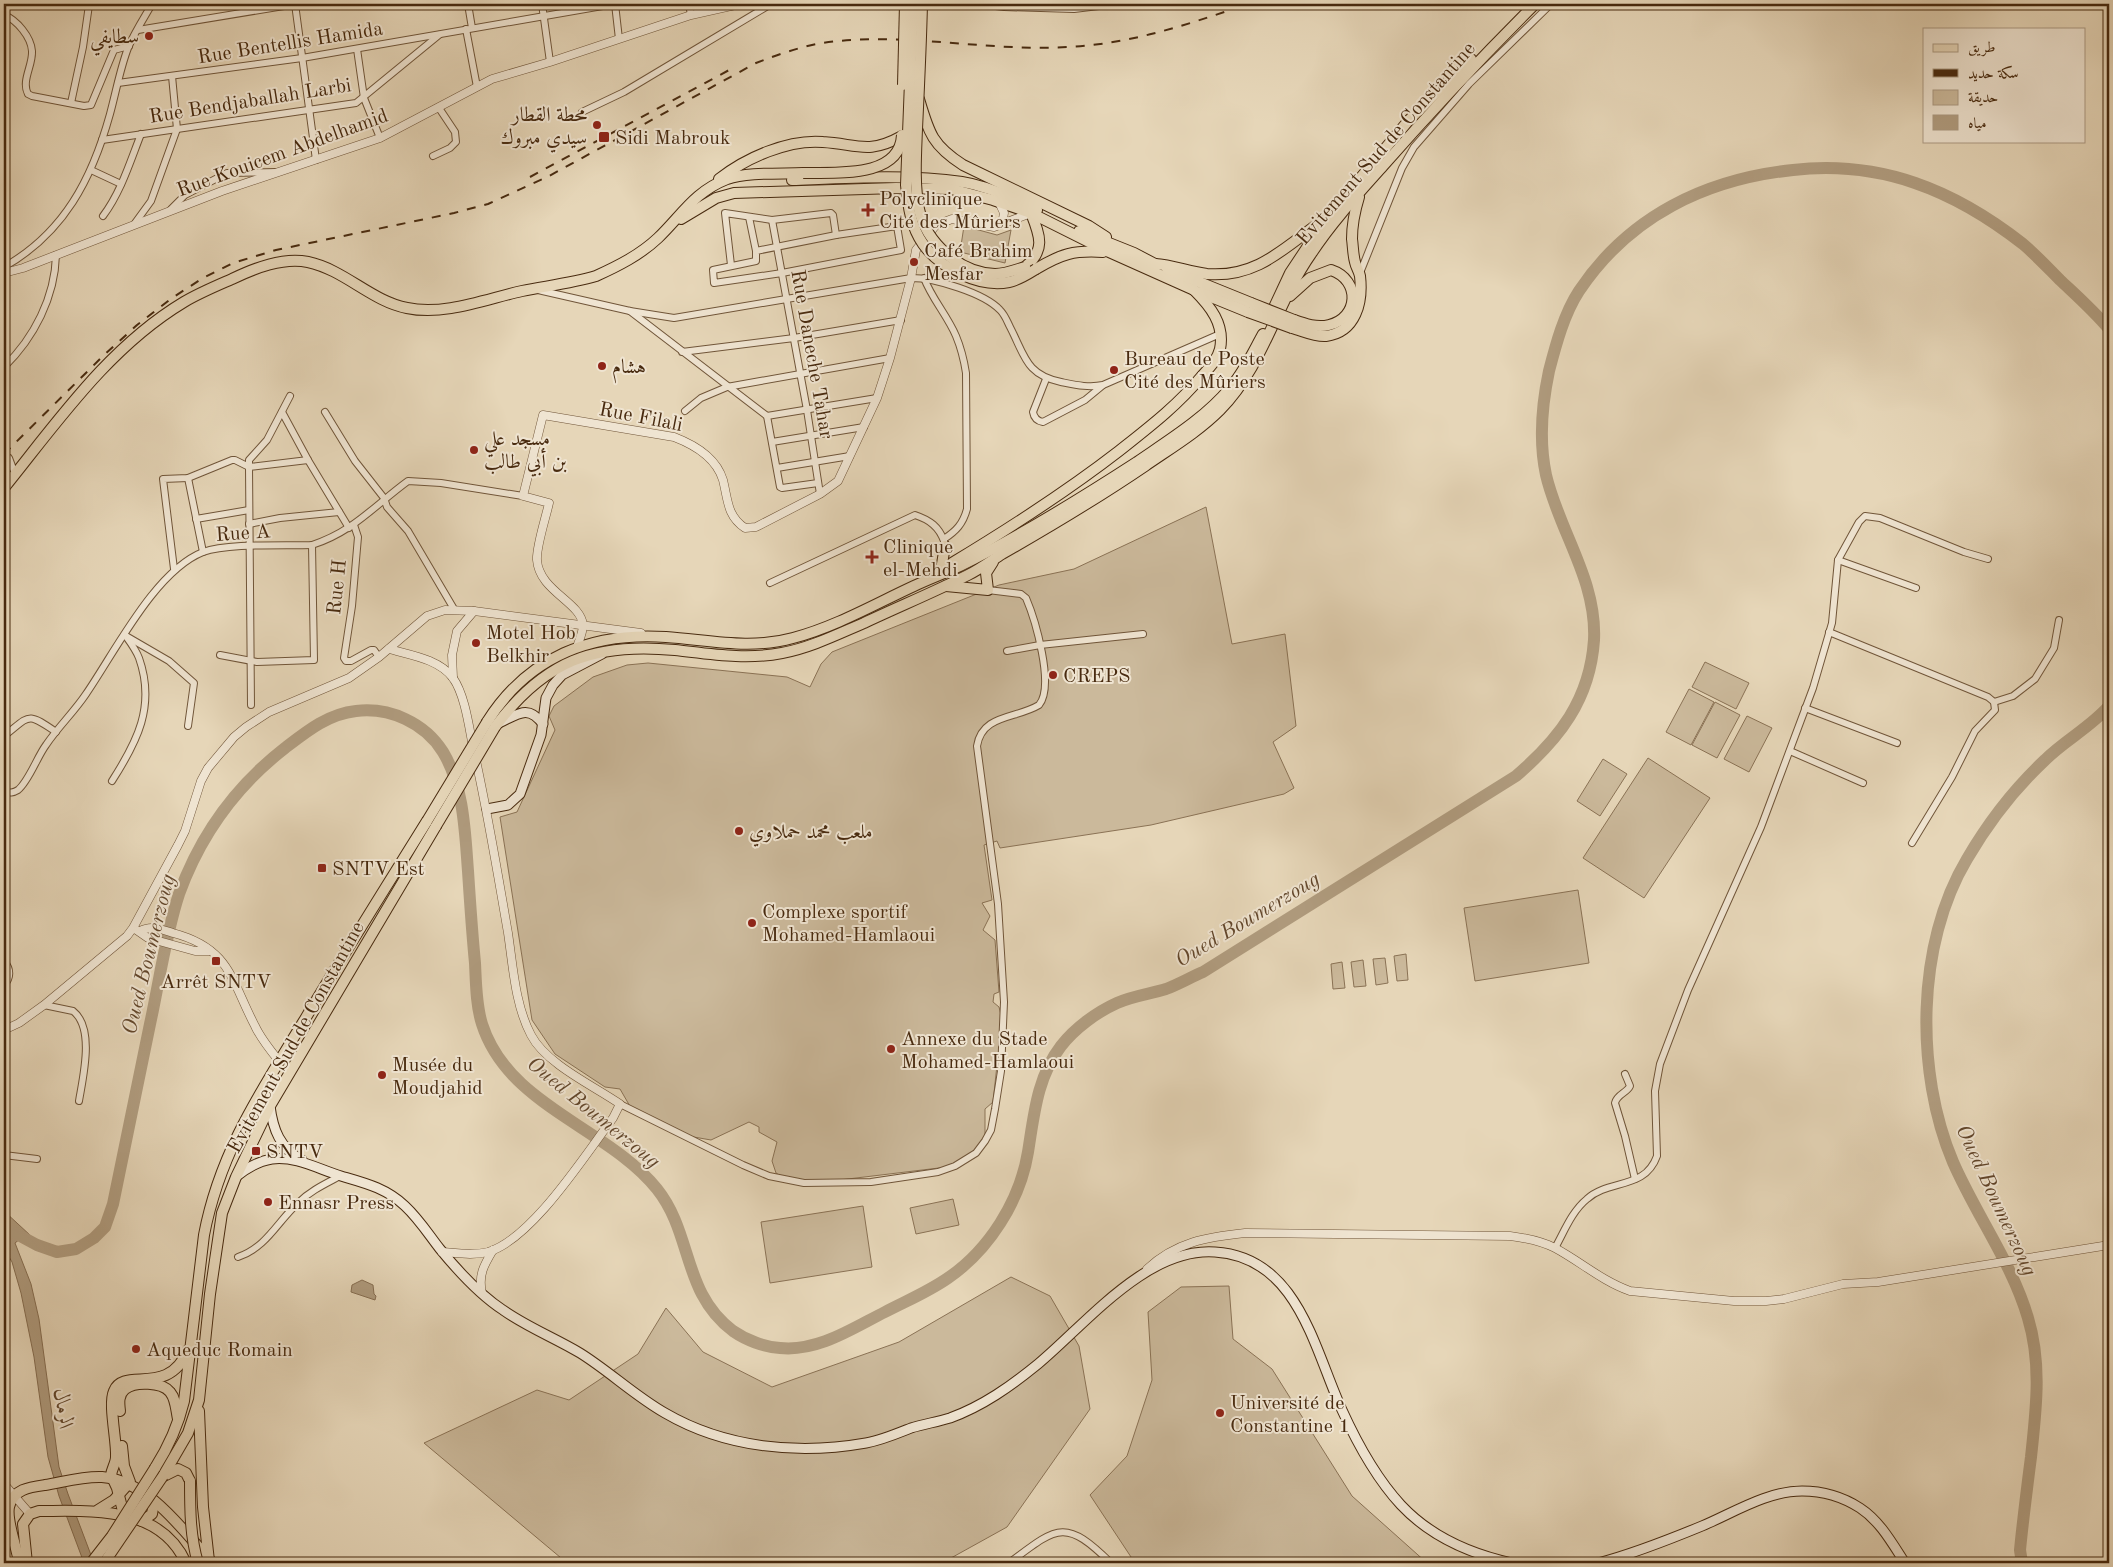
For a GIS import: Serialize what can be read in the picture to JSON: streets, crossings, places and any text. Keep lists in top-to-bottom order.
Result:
{
  "streets": {
    "main road": ["Evitement Sud de Constantine"],
    "street": [
      "Rue Bentellis Hamida",
      "Rue Bendjaballah Larbi",
      "Rue Kouicem Abdelhamid",
      "Rue Daneche Tahar",
      "Rue Filali",
      "Rue A",
      "Rue H"
    ]
  },
  "crossings": [
    ["Rue Bentellis Hamida", "Rue Bendjaballah Larbi"],
    ["Rue Daneche Tahar", "Rue Filali"],
    ["Rue Filali", "Rue A"],
    ["Rue A", "Rue H"]
  ],
  "water": ["Oued Boumerzoug", "الرمال"],
  "places": {
    "other": [
      "سطايفي",
      "محطة القطار سيدي مبروك",
      "Café Brahim Mesfar",
      "هشام",
      "Bureau de Poste Cité des Mûriers",
      "مسجد علي بن أبي طالب",
      "Motel Hob Belkhir",
      "CREPS",
      "ملعب محمد حملاوي",
      "Complexe sportif Mohamed-Hamlaoui",
      "Annexe du Stade Mohamed-Hamlaoui",
      "Musée du Moudjahid",
      "Ennasr Press",
      "Aqueduc Romain",
      "Université de Constantine 1"
    ],
    "transit": [
      "Sidi Mabrouk",
      "SNTV Est",
      "Arrêt SNTV",
      "SNTV"
    ],
    "health": ["Polyclinique Cité des Mûriers", "Clinique el-Mehdi"]
  },
  "legend": [
    "طريق",
    "سكة حديد",
    "حديقة",
    "مياه"
  ]
}
